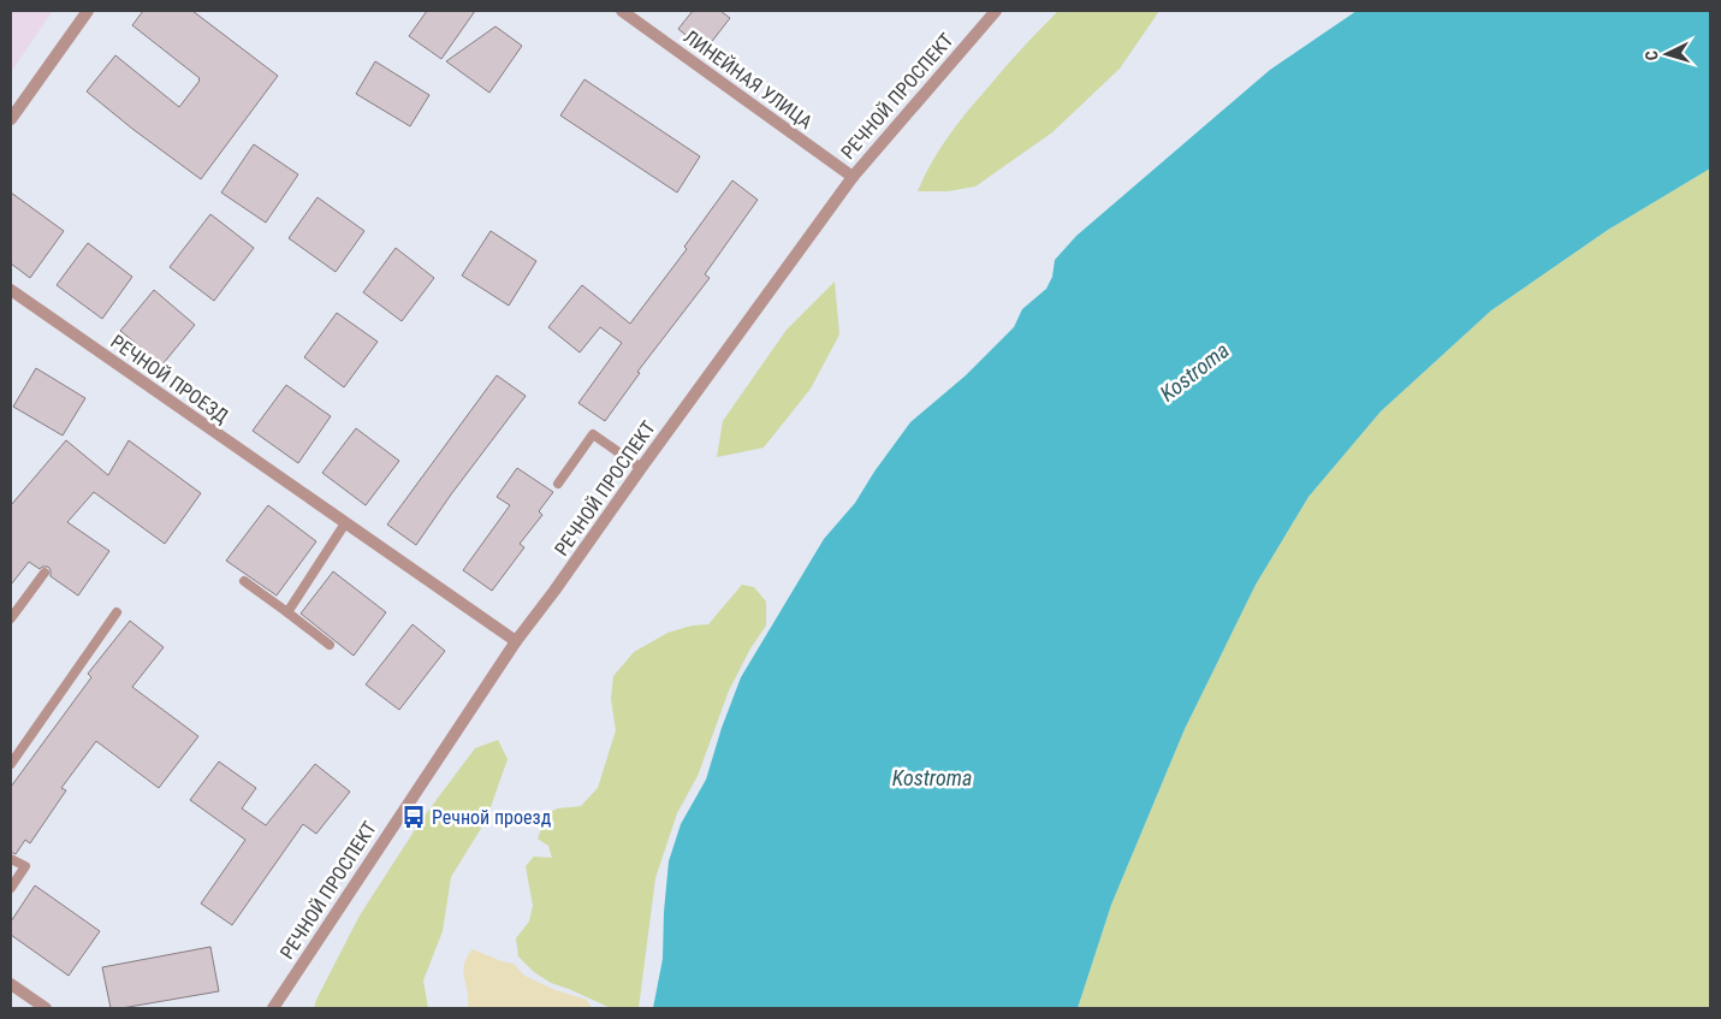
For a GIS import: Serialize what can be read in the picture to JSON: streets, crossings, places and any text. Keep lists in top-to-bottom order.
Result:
{
  "streets": {
    "street": ["ЛИНЕЙНАЯ УЛИЦА", "РЕЧНОЙ ПРОСПЕКТ", "РЕЧНОЙ ПРОЕЗД"]
  },
  "crossings": [
    ["ЛИНЕЙНАЯ УЛИЦА", "РЕЧНОЙ ПРОСПЕКТ"],
    ["РЕЧНОЙ ПРОСПЕКТ", "РЕЧНОЙ ПРОЕЗД"]
  ],
  "water": ["Kostroma"],
  "places": {
    "bus stop": ["Речной проезд"]
  },
  "north": "left"
}
